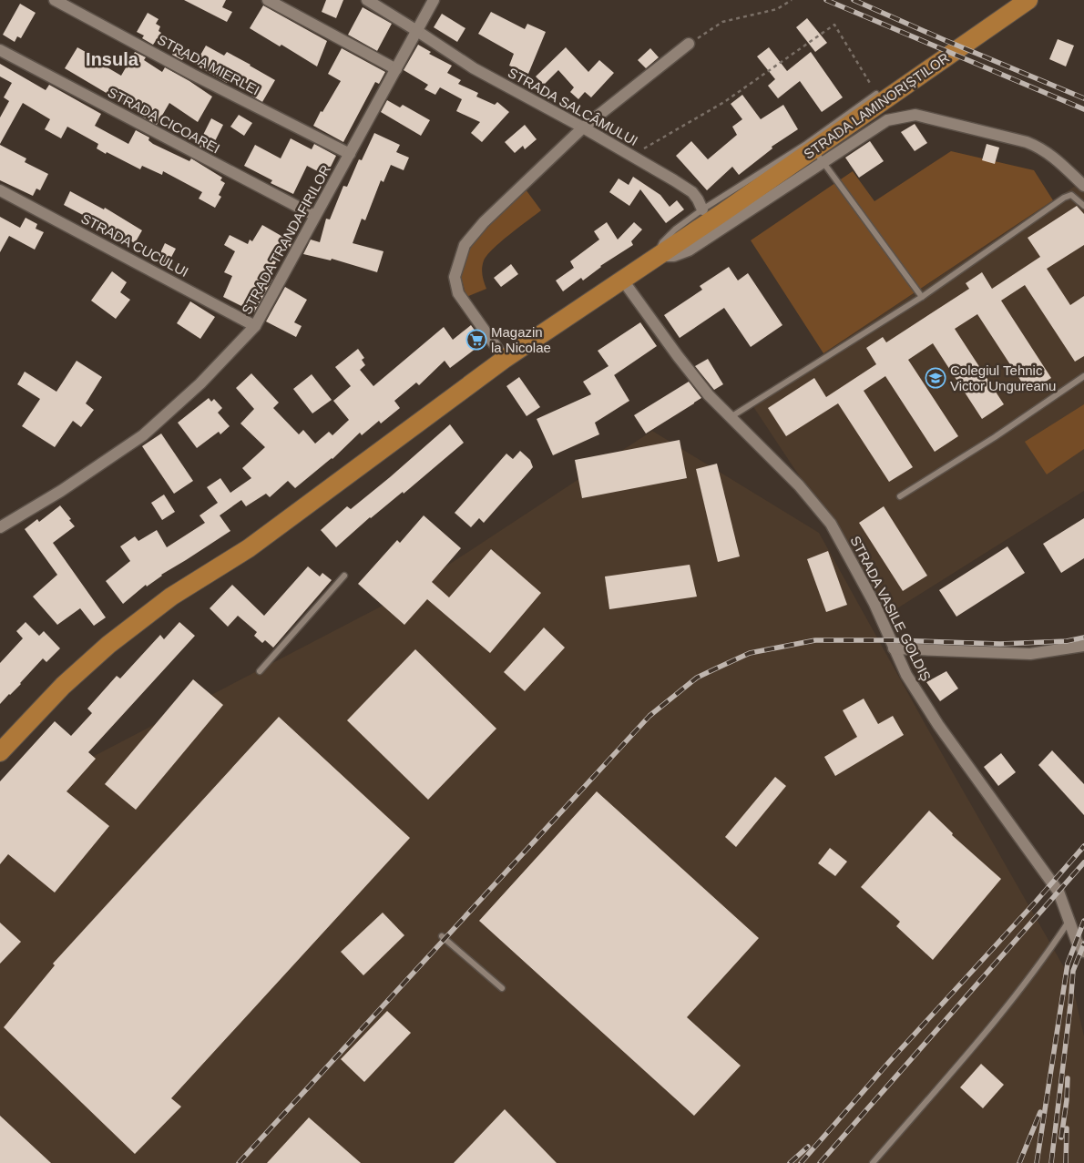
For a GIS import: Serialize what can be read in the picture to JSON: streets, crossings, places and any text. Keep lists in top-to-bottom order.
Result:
{
  "streets": {
    "main road": ["STRADA LAMINORIȘTILOR"],
    "street": [
      "STRADA MIERLEI",
      "STRADA SALCÂMULUI",
      "STRADA CICOAREI",
      "STRADA TRANDAFIRILOR",
      "STRADA CUCULUI",
      "STRADA VASILE GOLDIȘ"
    ]
  },
  "crossings": [
    ["STRADA MIERLEI", "STRADA TRANDAFIRILOR"],
    ["STRADA LAMINORIȘTILOR", "STRADA VASILE GOLDIȘ"],
    ["STRADA SALCÂMULUI", "STRADA TRANDAFIRILOR"],
    ["STRADA CICOAREI", "STRADA TRANDAFIRILOR"],
    ["STRADA TRANDAFIRILOR", "STRADA CUCULUI"]
  ],
  "districts": ["Insula"],
  "places": {
    "supermarket": ["Magazin la Nicolae"],
    "school or university": ["Colegiul Tehnic Victor Ungureanu"]
  }
}
